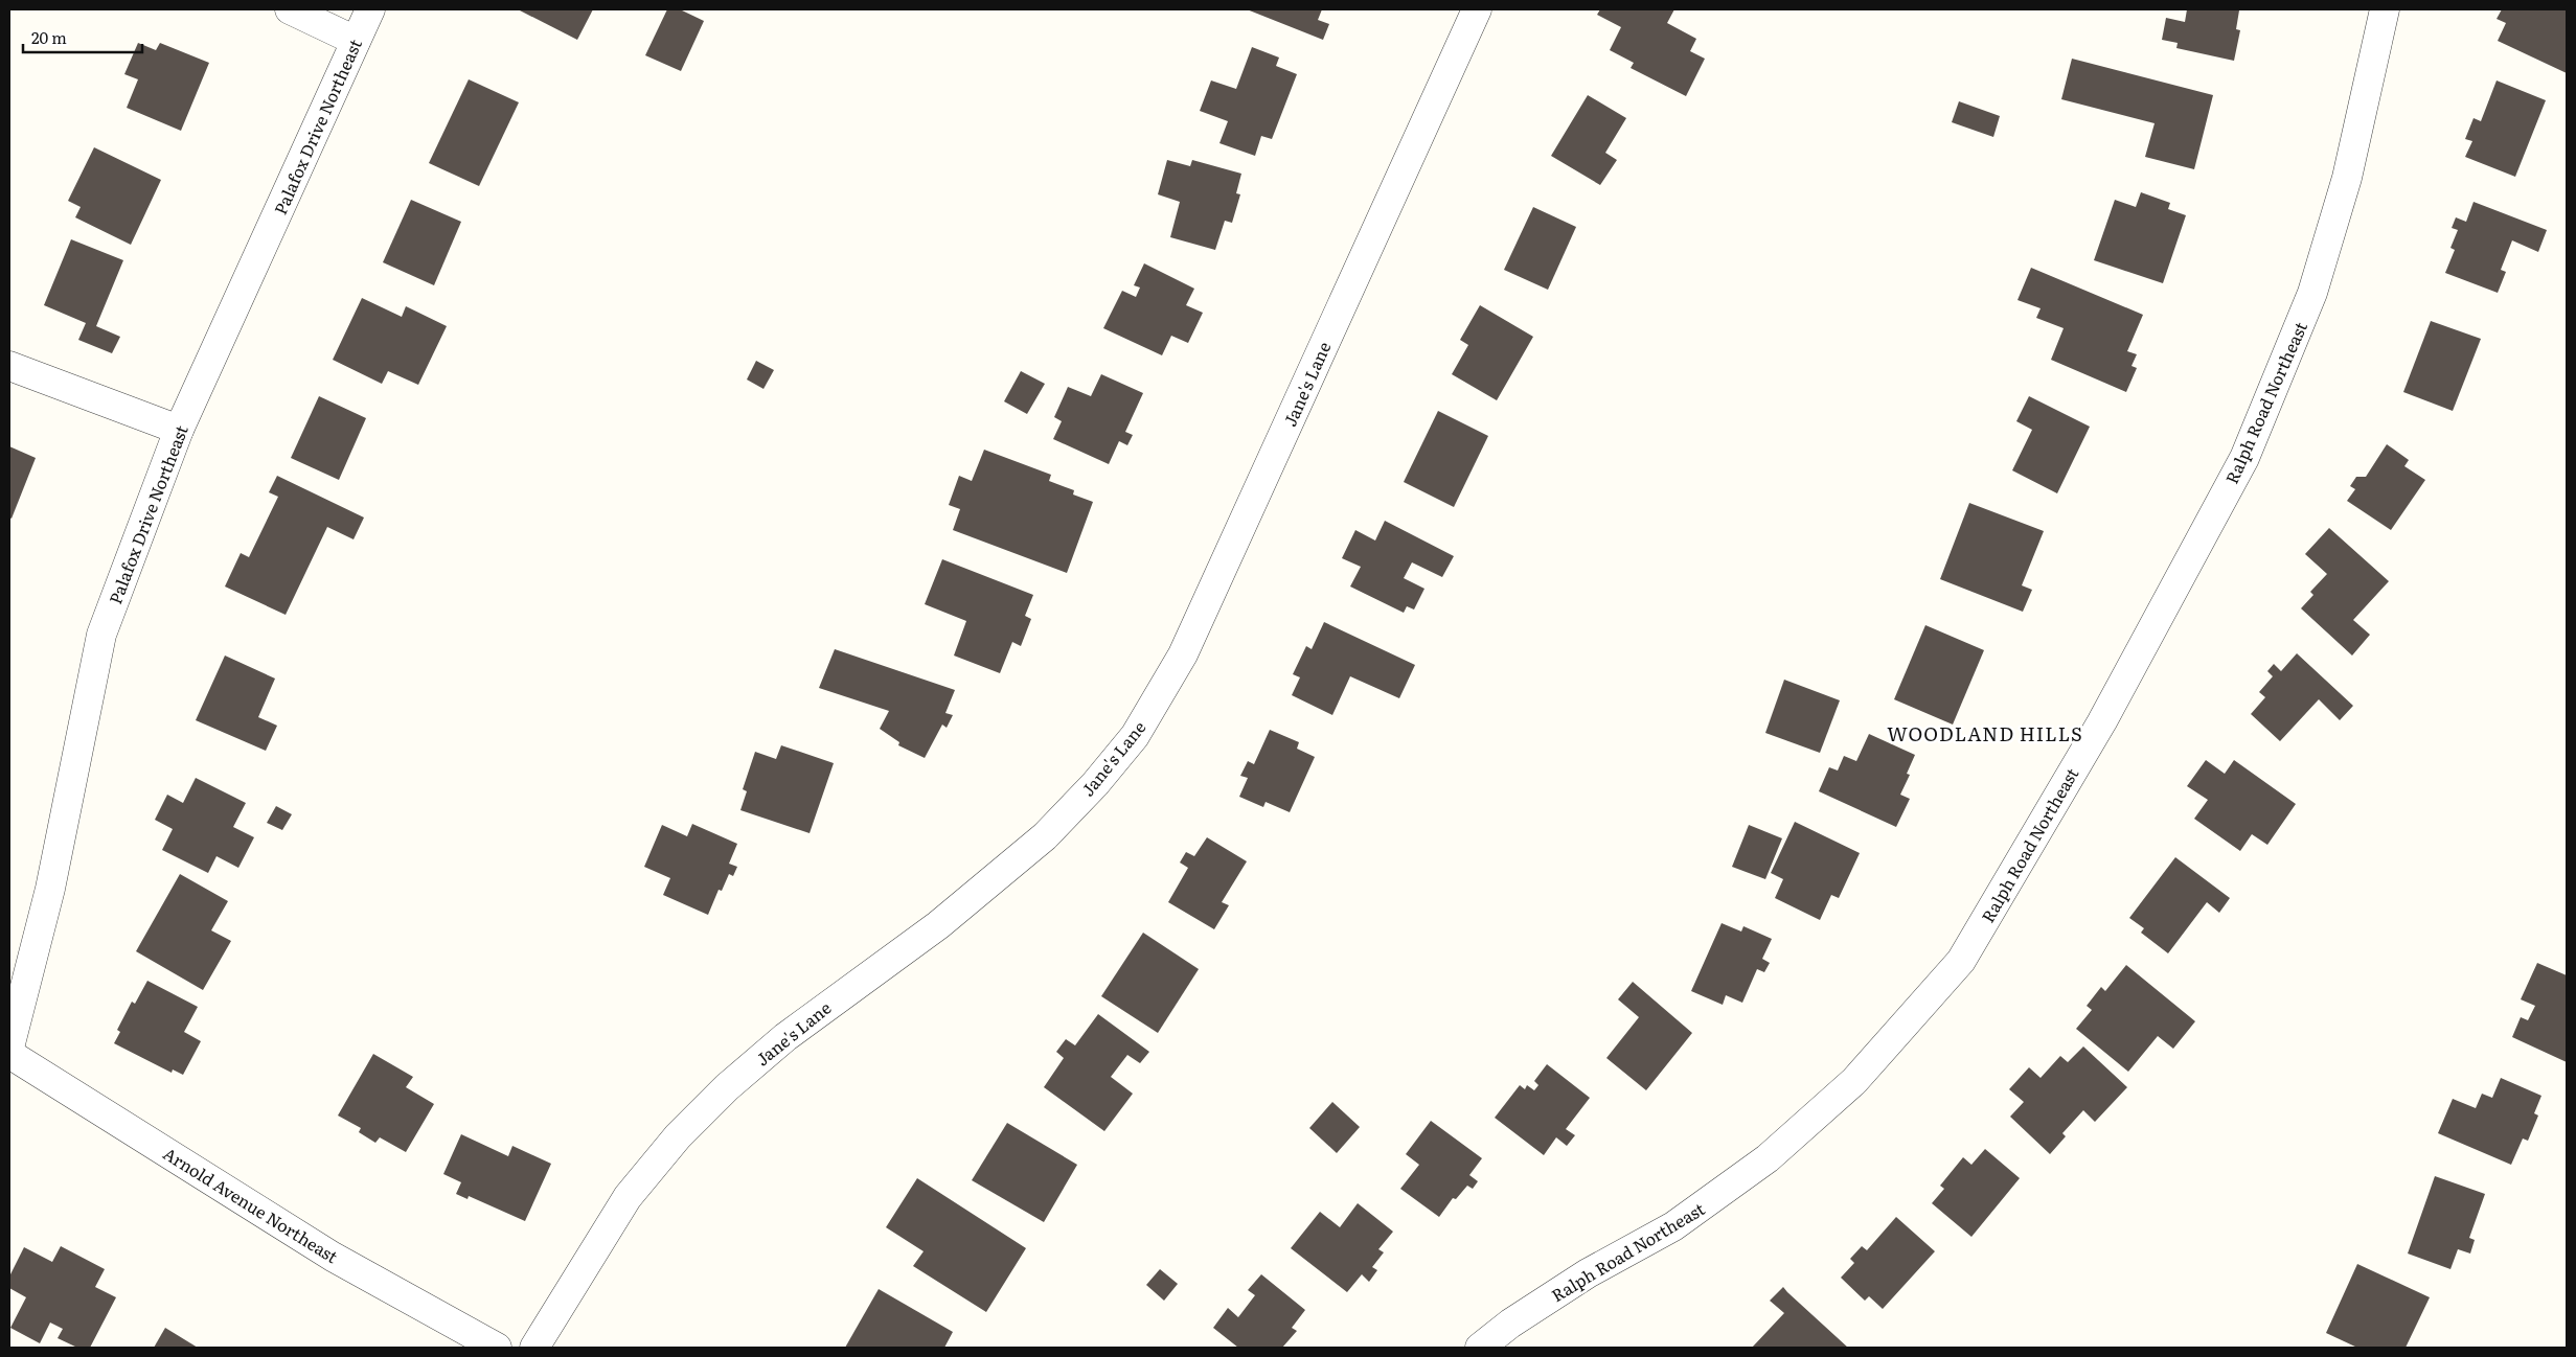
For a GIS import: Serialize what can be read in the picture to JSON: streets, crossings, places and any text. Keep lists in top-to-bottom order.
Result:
{
  "streets": {
    "street": [
      "Palafox Drive Northeast",
      "Jane's Lane",
      "Ralph Road Northeast",
      "Arnold Avenue Northeast"
    ]
  },
  "districts": ["WOODLAND HILLS"],
  "scale_bar": "20 m"
}
